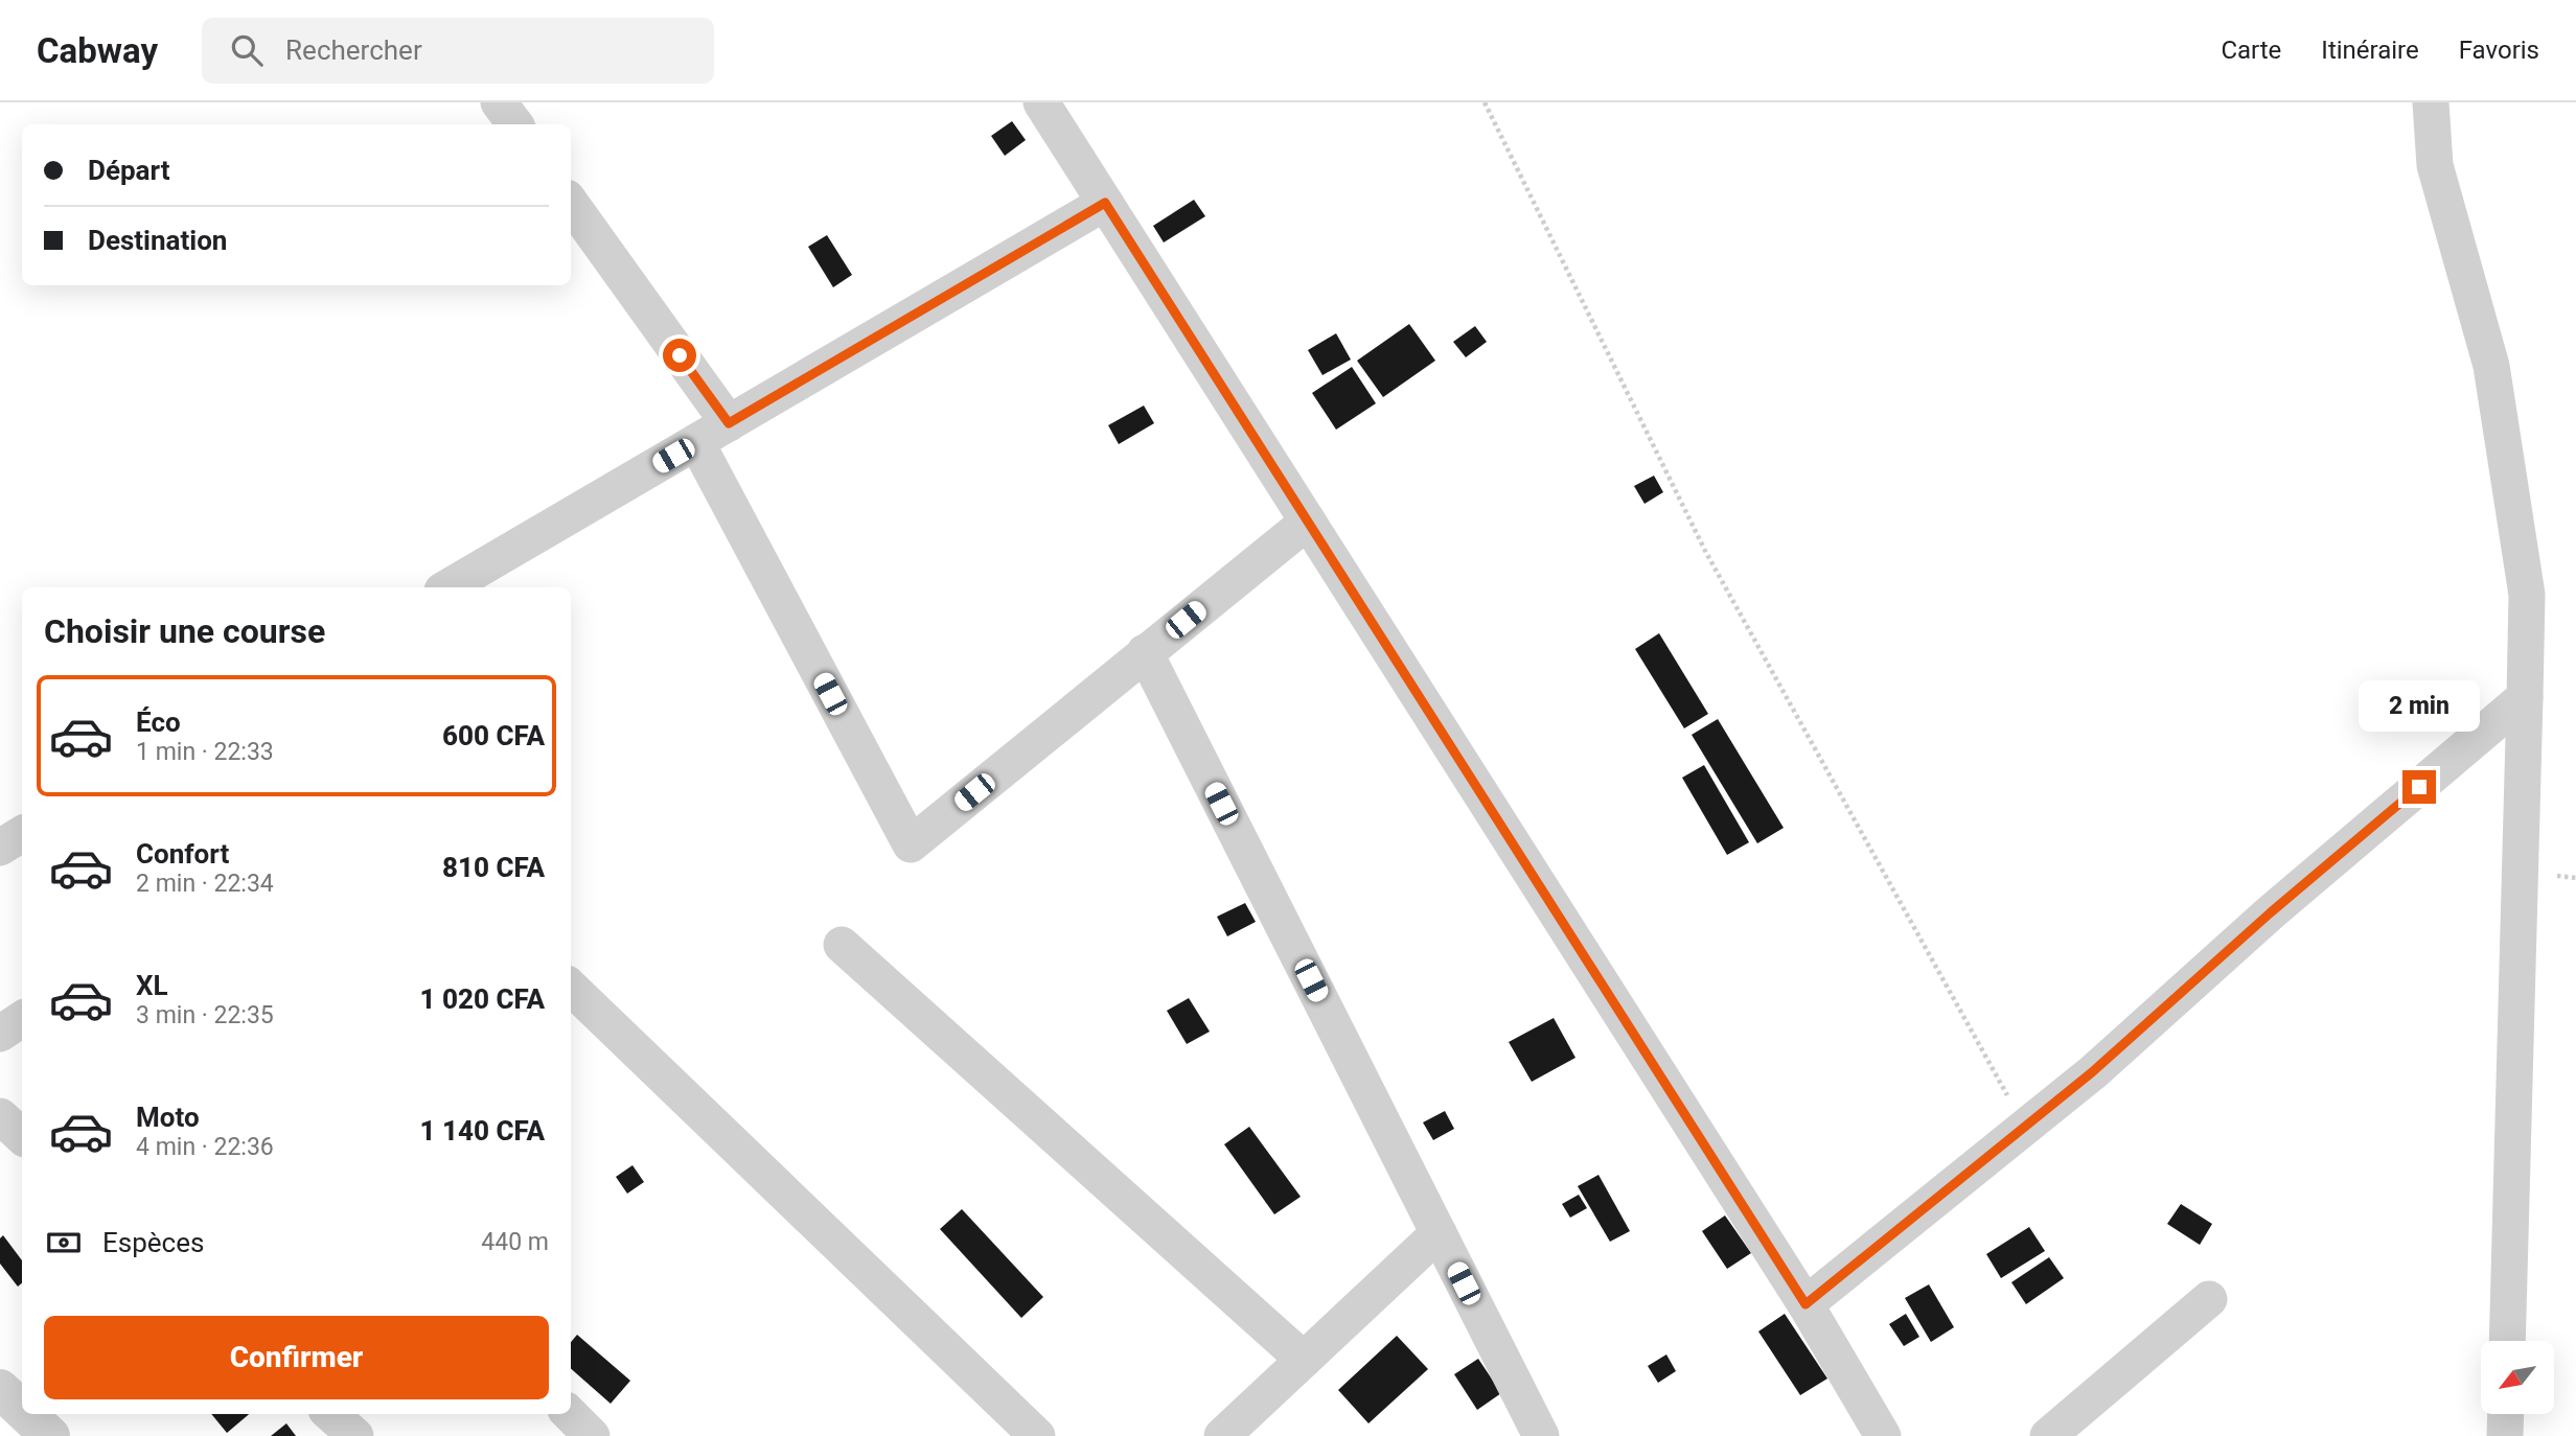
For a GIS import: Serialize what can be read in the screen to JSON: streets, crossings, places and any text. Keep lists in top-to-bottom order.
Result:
{
  "north": "bottom left",
  "page": {
    "header": "Cabway",
    "search": "Rechercher",
    "nav": ["Carte", "Itinéraire", "Favoris"],
    "banner": ["Départ", "Destination"],
    "heading": "Choisir une course",
    "list": [
      {
        "name": "Éco",
        "note": "1 min · 22:33",
        "value": "600 CFA"
      },
      {
        "name": "Confort",
        "note": "2 min · 22:34",
        "value": "810 CFA"
      },
      {
        "name": "XL",
        "note": "3 min · 22:35",
        "value": "1 020 CFA"
      },
      {
        "name": "Moto",
        "note": "4 min · 22:36",
        "value": "1 140 CFA"
      }
    ],
    "bubble": "2 min",
    "pay": ["Espèces", "440 m"],
    "buttons": "Confirmer"
  }
}
